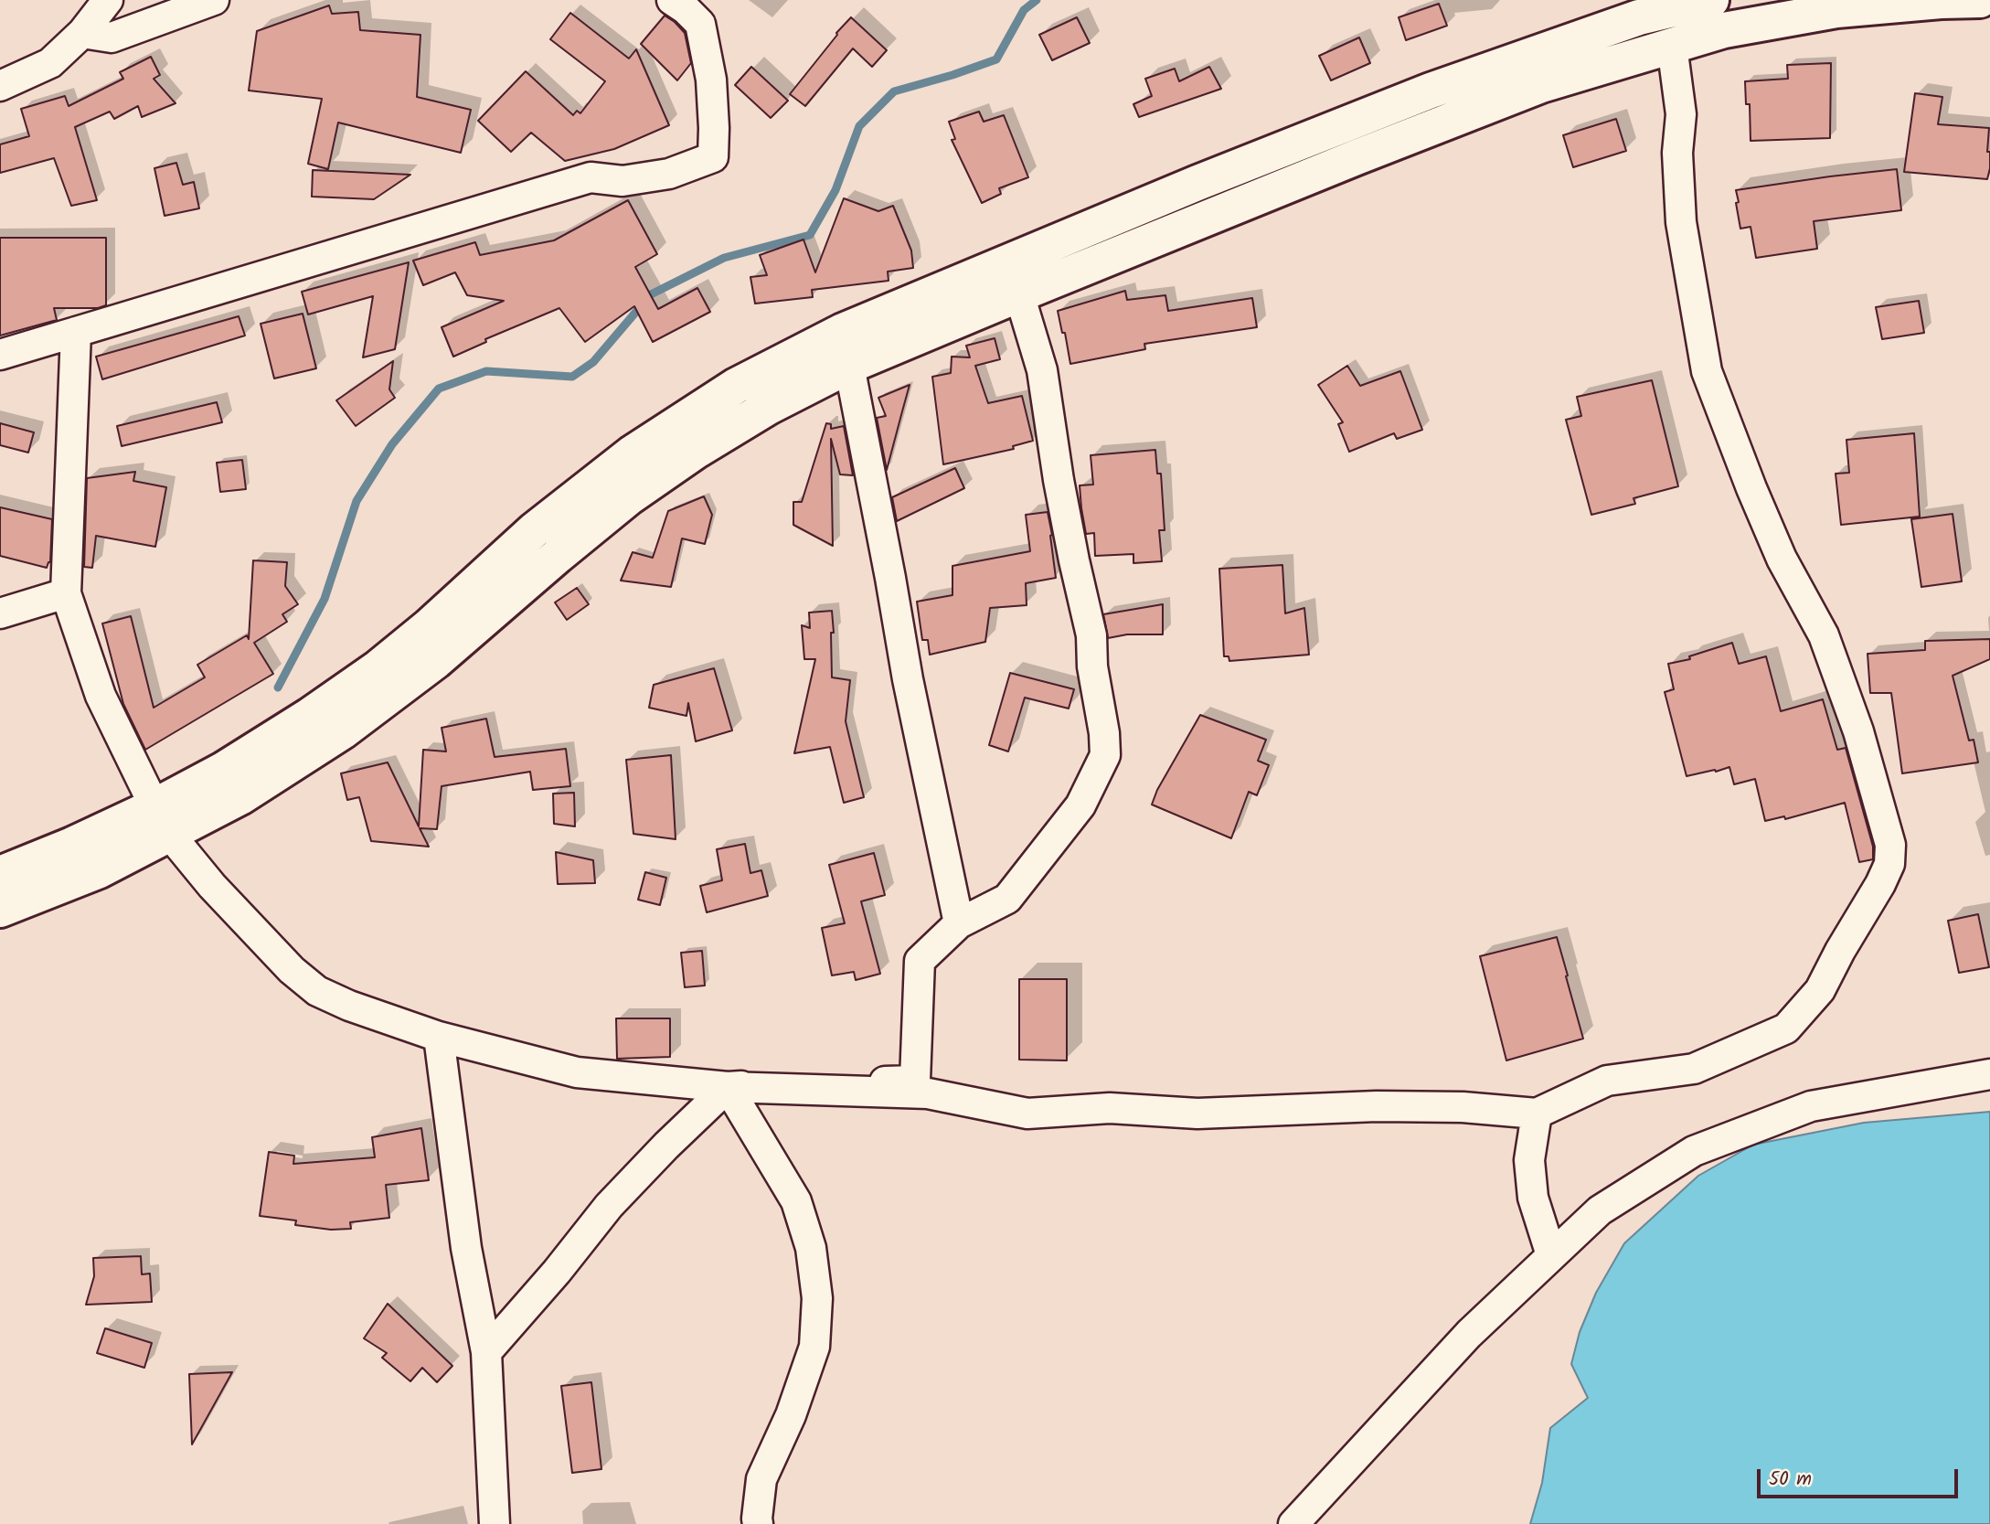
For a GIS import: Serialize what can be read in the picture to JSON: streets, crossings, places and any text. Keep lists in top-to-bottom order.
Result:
{
  "scale_bar": "50 m"
}
